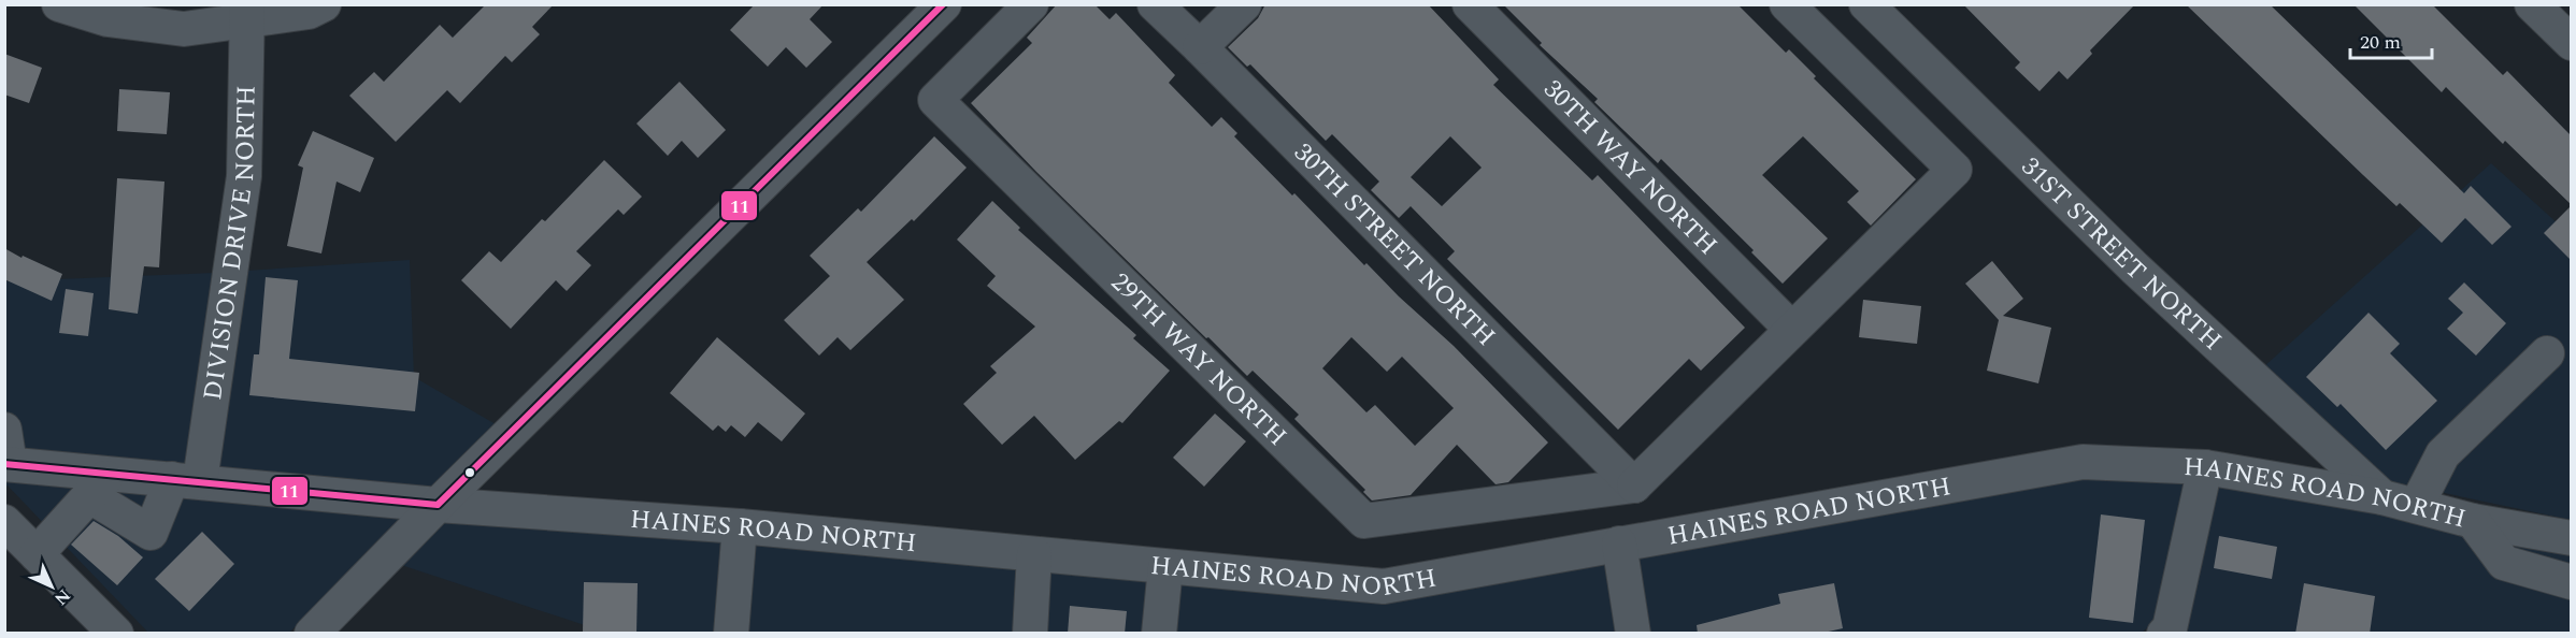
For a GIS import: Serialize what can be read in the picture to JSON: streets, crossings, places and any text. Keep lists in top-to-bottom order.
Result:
{
  "streets": {
    "street": [
      "30TH WAY NORTH",
      "DIVISION DRIVE NORTH",
      "30TH STREET NORTH",
      "31ST STREET NORTH",
      "29TH WAY NORTH",
      "HAINES ROAD NORTH"
    ]
  },
  "crossings": [
    ["DIVISION DRIVE NORTH", "HAINES ROAD NORTH"],
    ["30TH STREET NORTH", "29TH WAY NORTH"],
    ["31ST STREET NORTH", "HAINES ROAD NORTH"]
  ],
  "lines": ["transit line 11"],
  "scale_bar": "20 m",
  "north": "bottom right"
}
